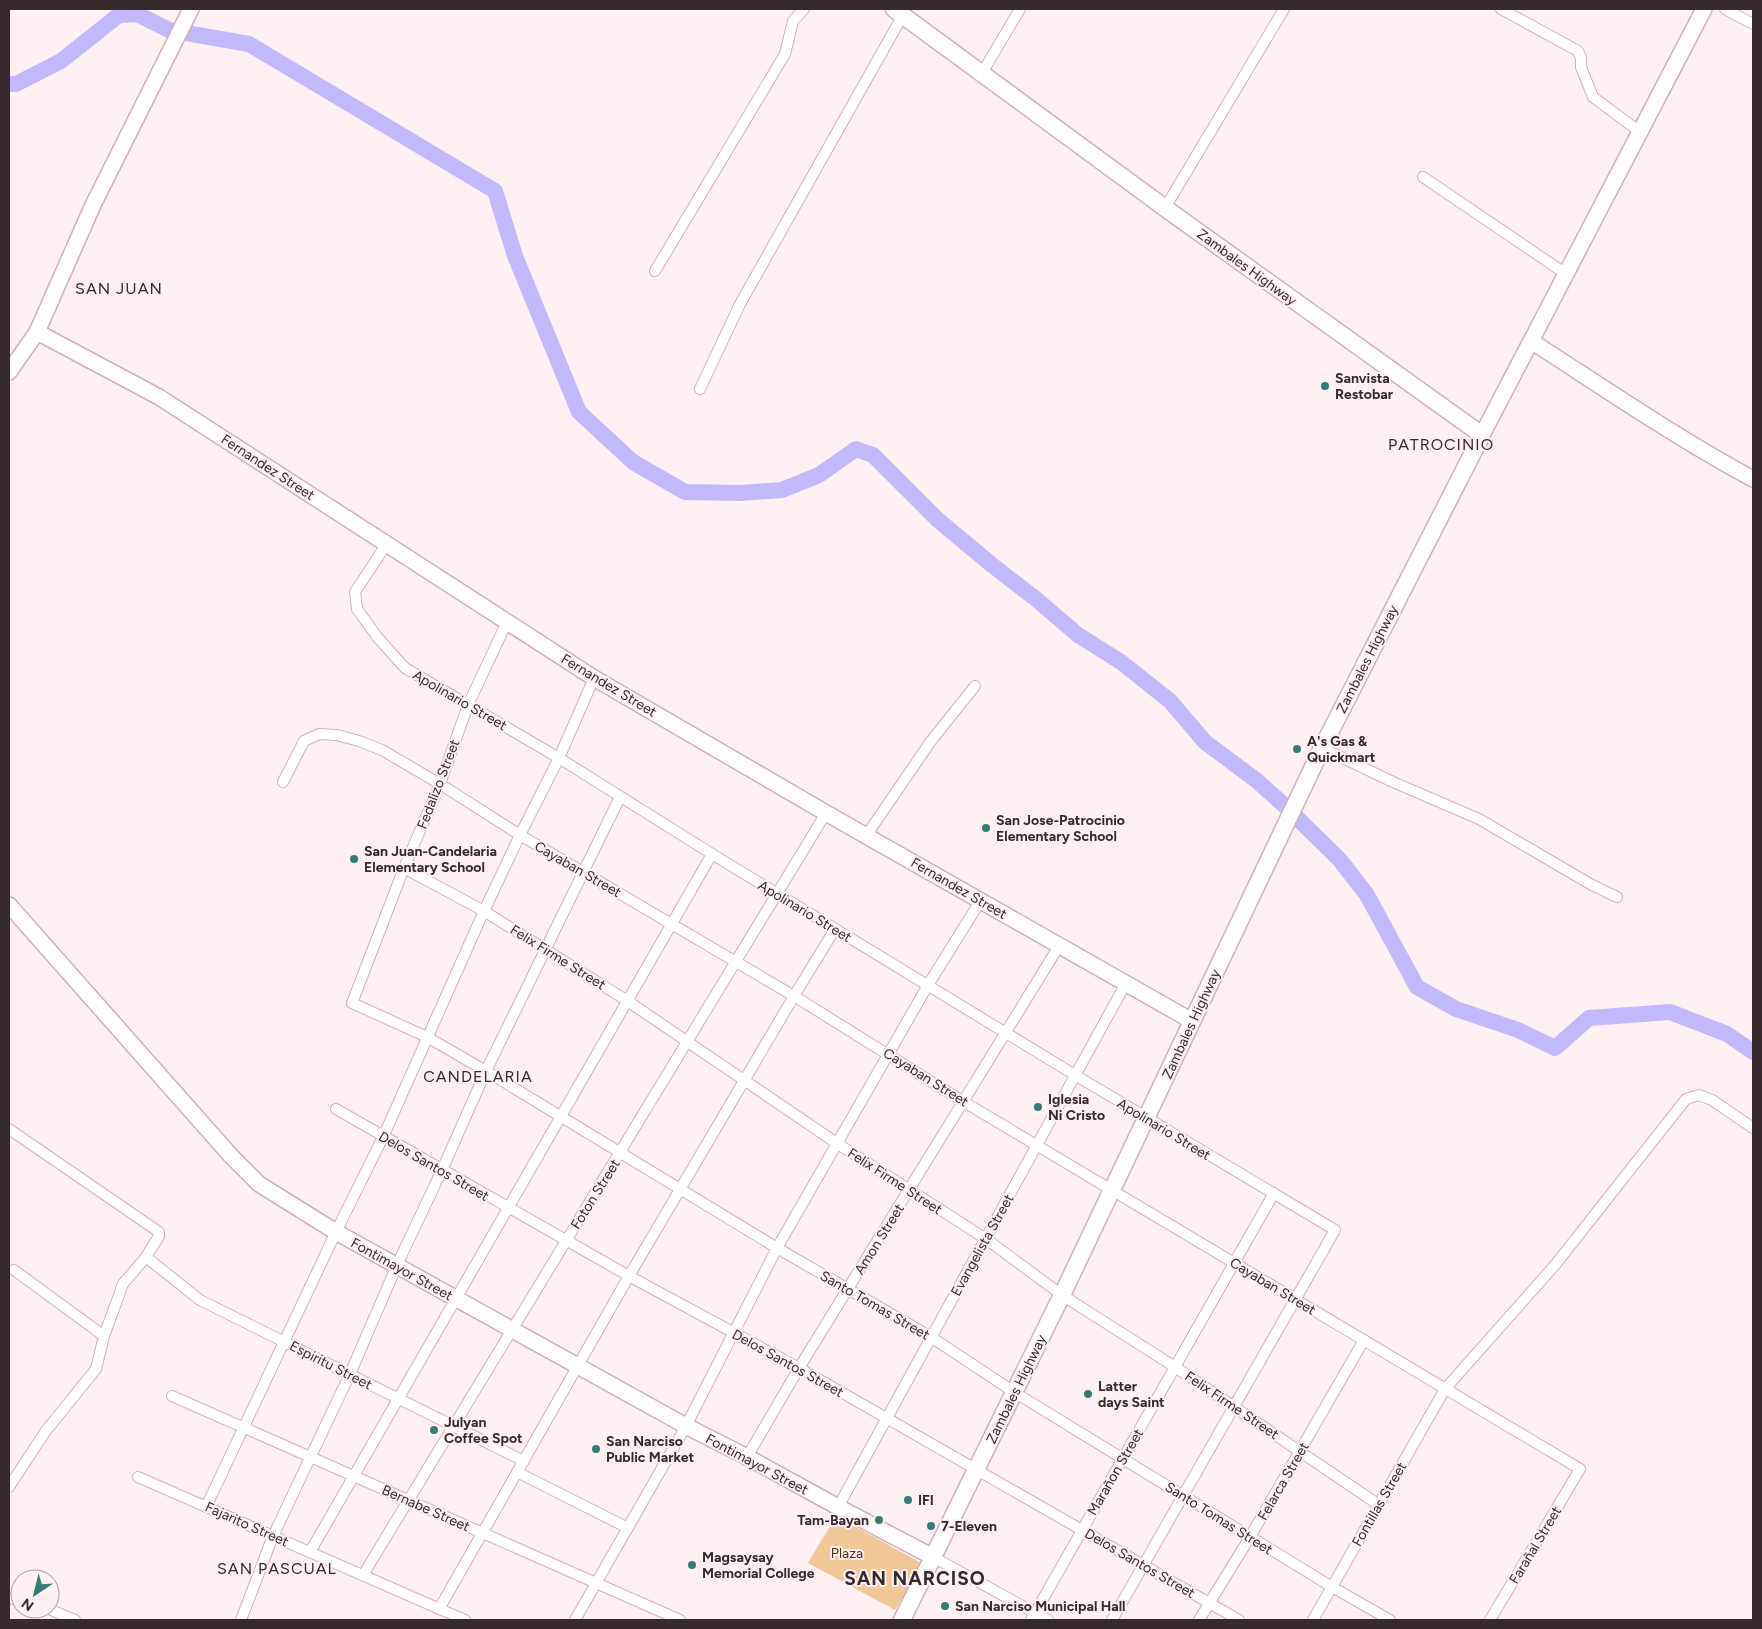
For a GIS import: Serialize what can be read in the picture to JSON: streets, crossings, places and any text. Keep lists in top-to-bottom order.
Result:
{
  "streets": {
    "main road": ["Zambales Highway"],
    "street": [
      "Fernandez Street",
      "Apolinario Street",
      "Fedalizo Street",
      "Cayaban Street",
      "Felix Firme Street",
      "Delos Santos Street",
      "Foton Street",
      "Amon Street",
      "Evangelista Street",
      "Fontimayor Street",
      "Santo Tomas Street",
      "Espiritu Street",
      "Marañon Street",
      "Felarca Street",
      "Fontillas Street",
      "Bernabe Street",
      "Fajarito Street",
      "Farañal Street"
    ]
  },
  "crossings": [
    ["Zambales Highway", "Fernandez Street"],
    ["Zambales Highway", "Apolinario Street"],
    ["Zambales Highway", "Cayaban Street"],
    ["Zambales Highway", "Felix Firme Street"],
    ["Zambales Highway", "Delos Santos Street"],
    ["Zambales Highway", "Fontimayor Street"],
    ["Zambales Highway", "Santo Tomas Street"],
    ["Fernandez Street", "Apolinario Street"],
    ["Fernandez Street", "Fedalizo Street"],
    ["Fernandez Street", "Foton Street"],
    ["Fernandez Street", "Amon Street"],
    ["Fernandez Street", "Evangelista Street"],
    ["Apolinario Street", "Fedalizo Street"],
    ["Apolinario Street", "Cayaban Street"],
    ["Apolinario Street", "Foton Street"],
    ["Apolinario Street", "Amon Street"],
    ["Apolinario Street", "Evangelista Street"],
    ["Apolinario Street", "Marañon Street"],
    ["Fedalizo Street", "Cayaban Street"],
    ["Fedalizo Street", "Felix Firme Street"],
    ["Fedalizo Street", "Santo Tomas Street"],
    ["Cayaban Street", "Foton Street"],
    ["Cayaban Street", "Amon Street"],
    ["Cayaban Street", "Evangelista Street"],
    ["Cayaban Street", "Marañon Street"],
    ["Cayaban Street", "Felarca Street"],
    ["Cayaban Street", "Fontillas Street"],
    ["Cayaban Street", "Farañal Street"],
    ["Felix Firme Street", "Foton Street"],
    ["Felix Firme Street", "Amon Street"],
    ["Felix Firme Street", "Evangelista Street"],
    ["Felix Firme Street", "Marañon Street"],
    ["Felix Firme Street", "Felarca Street"],
    ["Felix Firme Street", "Fontillas Street"],
    ["Delos Santos Street", "Foton Street"],
    ["Delos Santos Street", "Amon Street"],
    ["Delos Santos Street", "Evangelista Street"],
    ["Delos Santos Street", "Marañon Street"],
    ["Delos Santos Street", "Felarca Street"],
    ["Foton Street", "Fontimayor Street"],
    ["Foton Street", "Santo Tomas Street"],
    ["Foton Street", "Espiritu Street"],
    ["Foton Street", "Bernabe Street"],
    ["Foton Street", "Fajarito Street"],
    ["Amon Street", "Fontimayor Street"],
    ["Amon Street", "Santo Tomas Street"],
    ["Evangelista Street", "Fontimayor Street"],
    ["Evangelista Street", "Santo Tomas Street"],
    ["Fontimayor Street", "Marañon Street"],
    ["Santo Tomas Street", "Marañon Street"],
    ["Santo Tomas Street", "Felarca Street"],
    ["Santo Tomas Street", "Fontillas Street"]
  ],
  "districts": [
    "SAN JUAN",
    "PATROCINIO",
    "CANDELARIA",
    "SAN PASCUAL",
    "SAN NARCISO"
  ],
  "parks": ["Plaza"],
  "places": [
    "Sanvista Restobar",
    "A's Gas & Quickmart",
    "San Jose-Patrocinio Elementary School",
    "San Juan-Candelaria Elementary School",
    "Iglesia Ni Cristo",
    "Latter days Saint",
    "Julyan Coffee Spot",
    "San Narciso Public Market",
    "IFI",
    "Tam-Bayan",
    "7-Eleven",
    "Magsaysay Memorial College",
    "San Narciso Municipal Hall"
  ],
  "north": "bottom left"
}
